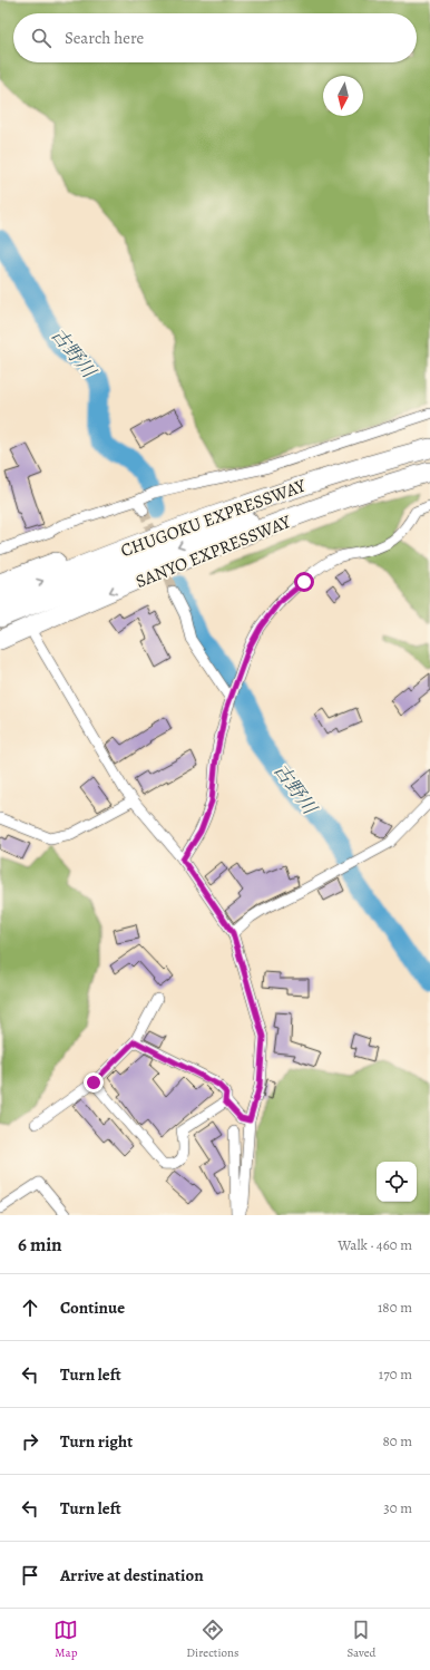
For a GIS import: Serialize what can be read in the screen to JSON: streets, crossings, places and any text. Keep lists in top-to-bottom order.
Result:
{
  "streets": {
    "highway": ["CHUGOKU EXPRESSWAY", "SANYO EXPRESSWAY"]
  },
  "crossings": [
    ["CHUGOKU EXPRESSWAY", "SANYO EXPRESSWAY"]
  ],
  "water": ["古野川"],
  "north": "bottom",
  "page": {
    "search": "Search here",
    "heading": ["6 min", "Walk · 460 m"],
    "list": [
      ["Continue", "180 m"],
      ["Turn left", "170 m"],
      ["Turn right", "80 m"],
      ["Turn left", "30 m"],
      "Arrive at destination"
    ],
    "nav": ["Map", "Directions", "Saved"]
  }
}
